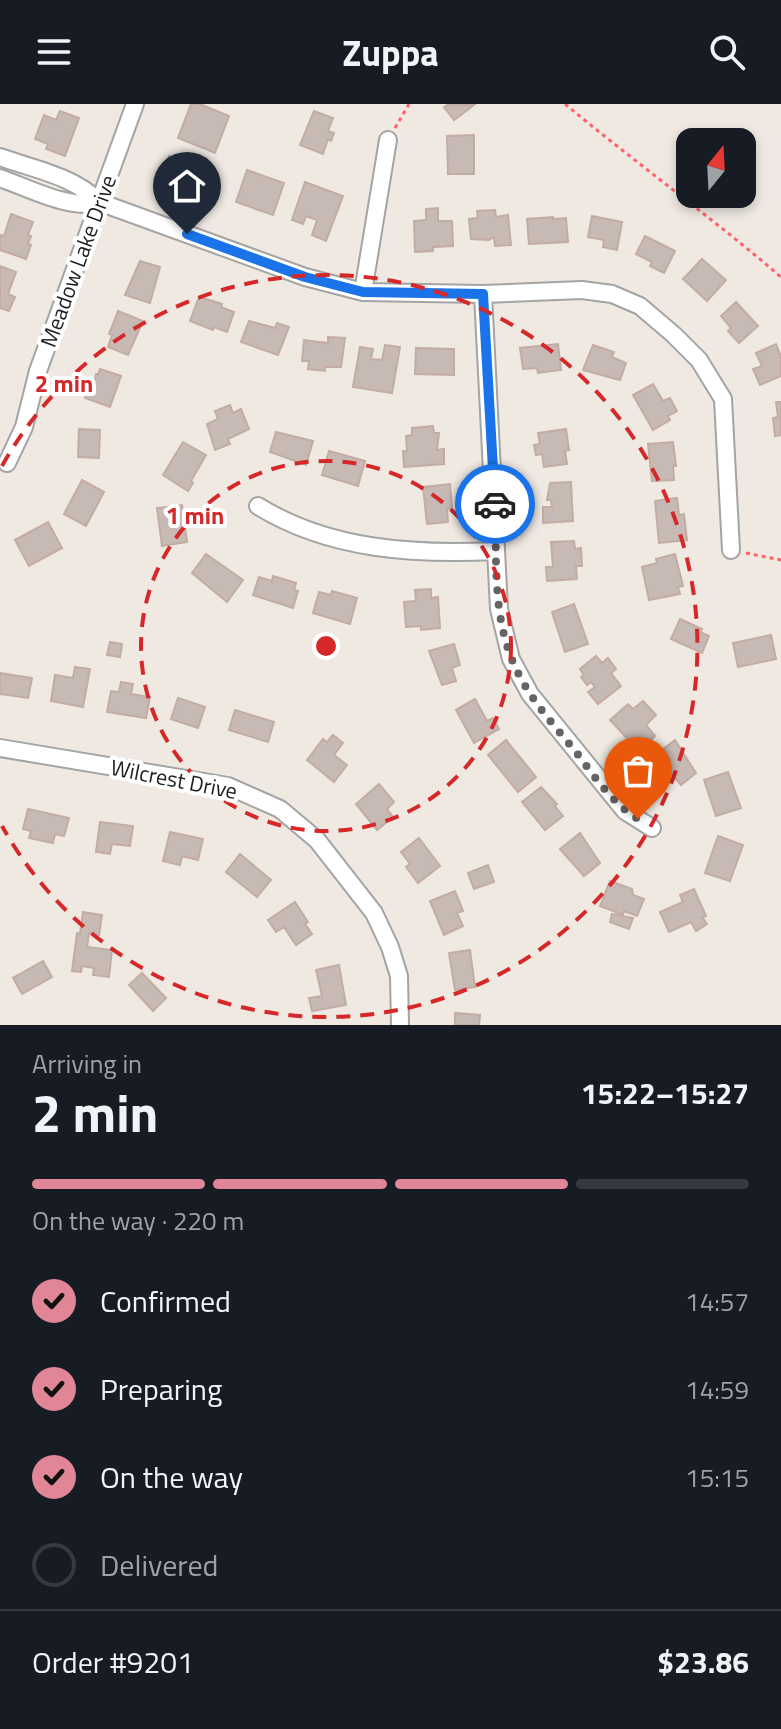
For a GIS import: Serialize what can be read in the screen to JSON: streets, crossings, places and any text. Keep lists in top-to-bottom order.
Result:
{
  "streets": {
    "street": ["Meadow Lake Drive", "Wilcrest Drive"]
  },
  "north": "top",
  "page": {
    "header": "Zuppa",
    "heading": ["2 min", "Arriving in", "15:22–15:27"],
    "panel": ["Order #9201", "$23.86"],
    "bar": "On the way · 220 m",
    "list": [
      ["Confirmed", "14:57"],
      ["Preparing", "14:59"],
      ["On the way", "15:15"],
      "Delivered"
    ]
  },
  "rings": ["2 min", "1 min"]
}
